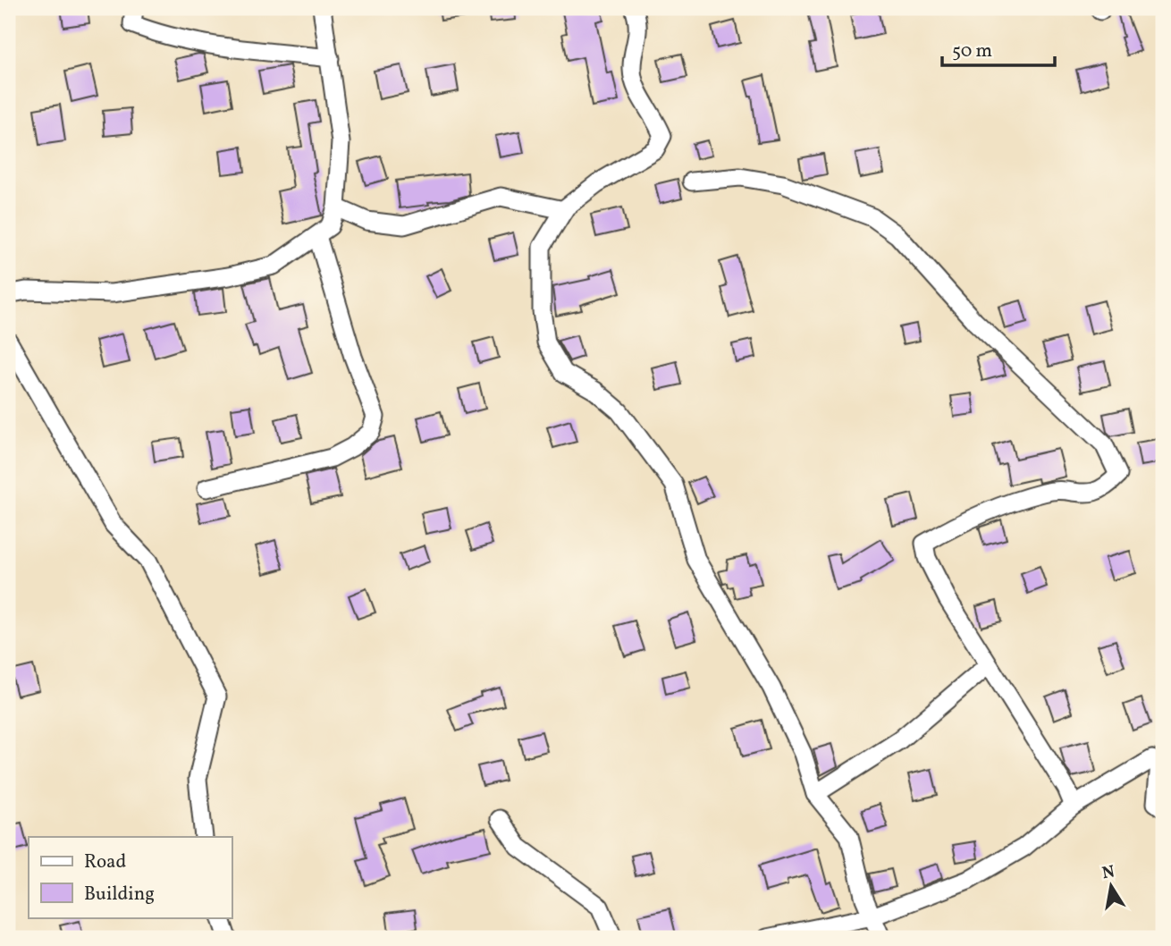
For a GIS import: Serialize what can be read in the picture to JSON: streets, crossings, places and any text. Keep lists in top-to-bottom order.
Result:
{
  "legend": ["Road", "Building"],
  "scale_bar": "50 m",
  "north": "top"
}
